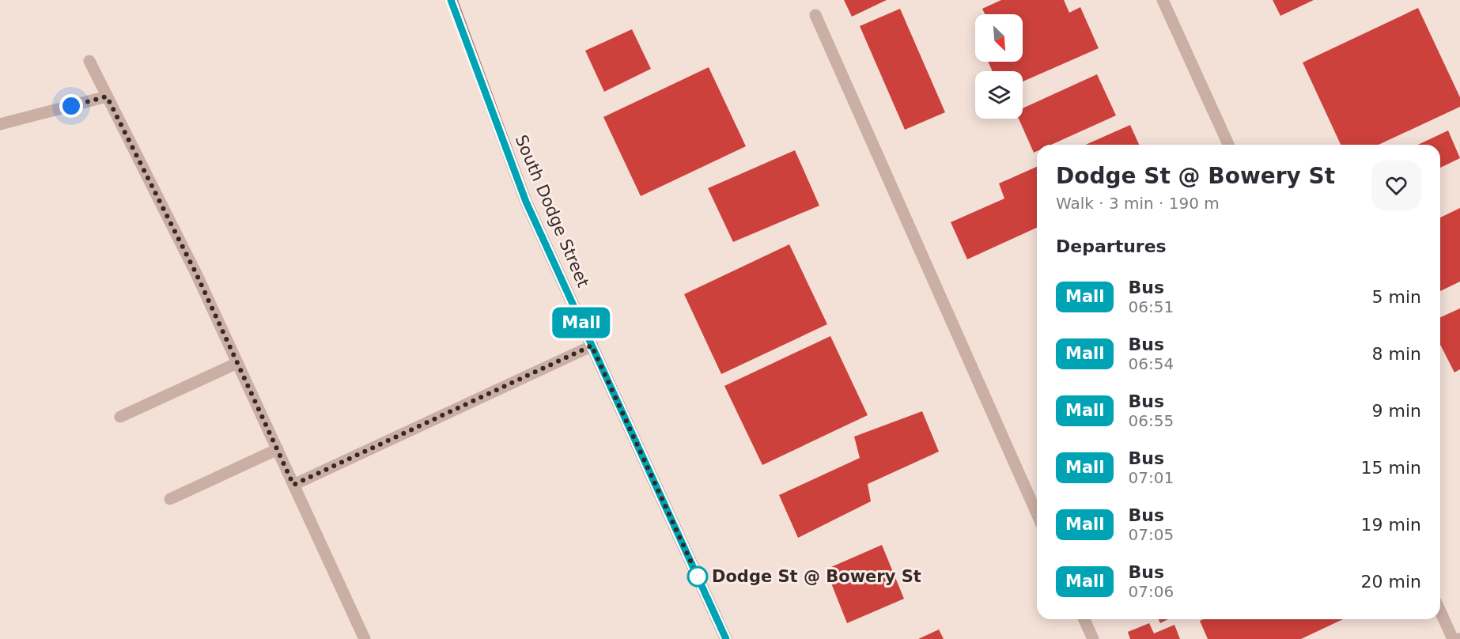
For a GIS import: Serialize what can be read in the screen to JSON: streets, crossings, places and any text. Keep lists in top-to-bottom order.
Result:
{
  "streets": {
    "main road": ["South Dodge Street"]
  },
  "places": ["Dodge St @ Bowery St"],
  "lines": ["bus line Mall"],
  "north": "bottom right",
  "page": {
    "on_map": "Mall",
    "heading": [
      ["Dodge St @ Bowery St", "Walk · 3 min · 190 m"],
      "Departures"
    ],
    "list": [
      {
        "mark": "Mall",
        "name": "Bus",
        "note": "06:51",
        "value": "5 min"
      },
      {
        "mark": "Mall",
        "name": "Bus",
        "note": "06:54",
        "value": "8 min"
      },
      {
        "mark": "Mall",
        "name": "Bus",
        "note": "06:55",
        "value": "9 min"
      },
      {
        "mark": "Mall",
        "name": "Bus",
        "note": "07:01",
        "value": "15 min"
      },
      {
        "mark": "Mall",
        "name": "Bus",
        "note": "07:05",
        "value": "19 min"
      },
      {
        "mark": "Mall",
        "name": "Bus",
        "note": "07:06",
        "value": "20 min"
      }
    ]
  }
}
